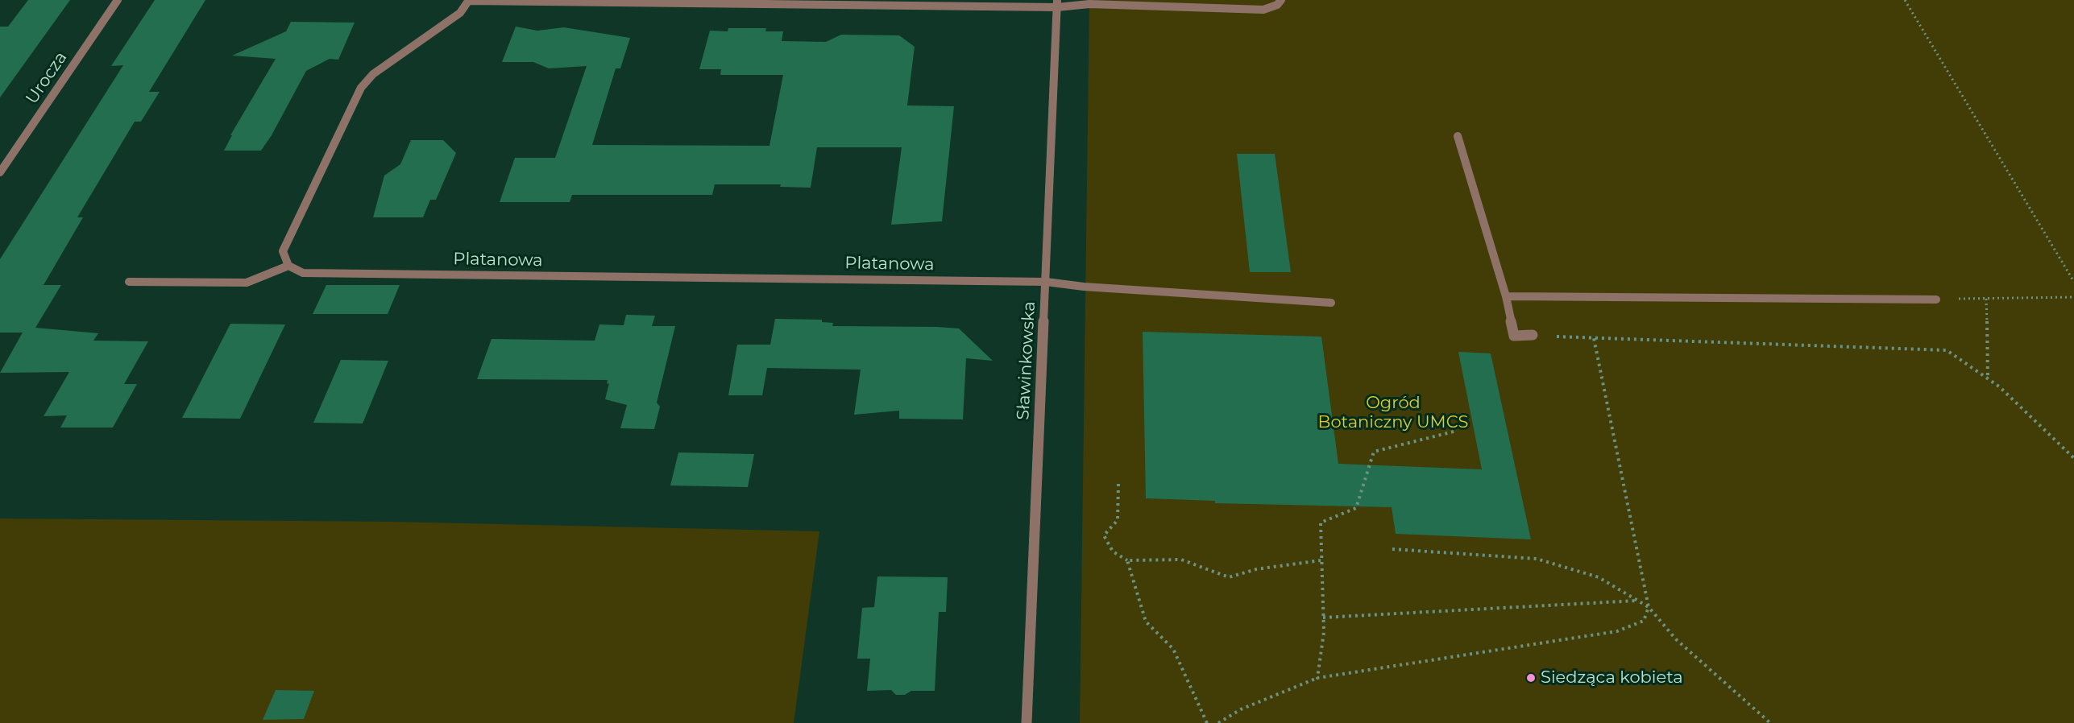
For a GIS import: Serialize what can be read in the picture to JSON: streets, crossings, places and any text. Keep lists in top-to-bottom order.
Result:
{
  "streets": {
    "street": ["Urocza", "Platanowa", "Sławinkowska"]
  },
  "crossings": [
    ["Platanowa", "Sławinkowska"]
  ],
  "parks": ["Ogród Botaniczny UMCS"],
  "places": ["Siedząca kobieta"]
}
